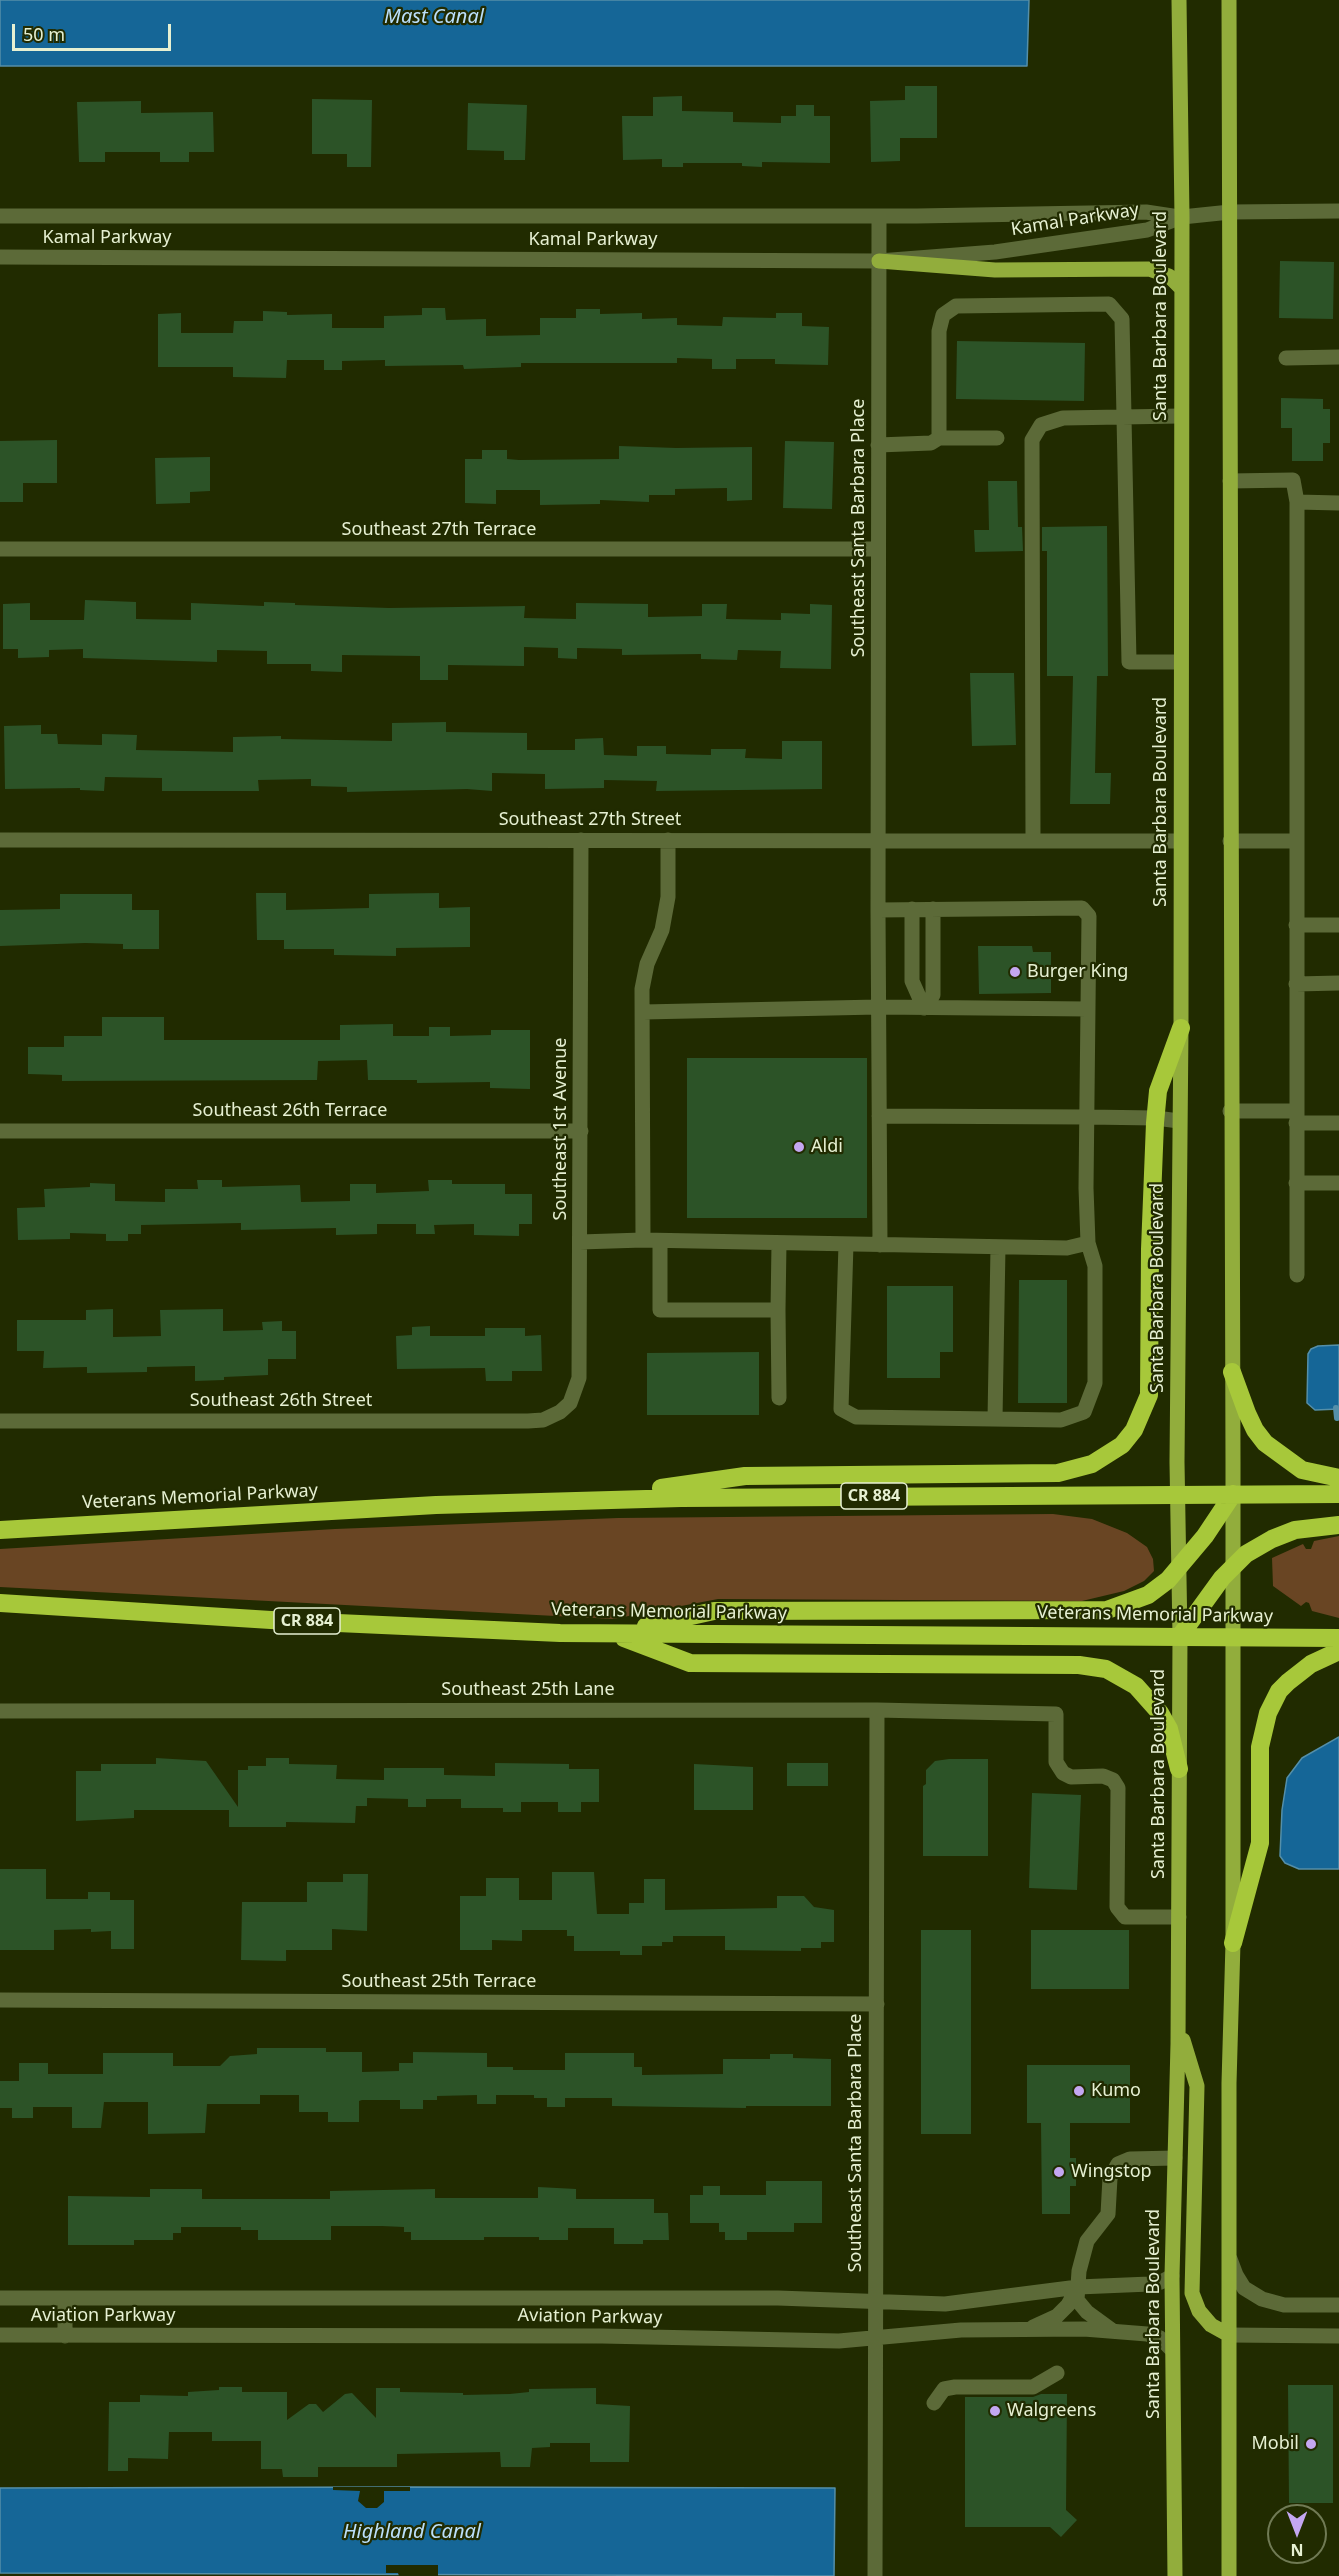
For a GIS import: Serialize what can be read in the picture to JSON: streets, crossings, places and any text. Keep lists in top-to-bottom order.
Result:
{
  "streets": {
    "highway": ["CR 884", "Veterans Memorial Parkway"],
    "main road": ["Santa Barbara Boulevard"],
    "street": [
      "Kamal Parkway",
      "Southeast Santa Barbara Place",
      "Southeast 27th Terrace",
      "Southeast 27th Street",
      "Southeast 26th Terrace",
      "Southeast 1st Avenue",
      "Southeast 26th Street",
      "Southeast 25th Lane",
      "Southeast 25th Terrace",
      "Aviation Parkway"
    ]
  },
  "crossings": [
    ["Kamal Parkway", "Santa Barbara Boulevard"],
    ["Kamal Parkway", "Southeast Santa Barbara Place"],
    ["Santa Barbara Boulevard", "Southeast 27th Street"],
    ["Santa Barbara Boulevard", "Veterans Memorial Parkway"],
    ["Santa Barbara Boulevard", "Southeast 25th Lane"],
    ["Santa Barbara Boulevard", "Aviation Parkway"],
    ["Southeast Santa Barbara Place", "Southeast 27th Terrace"],
    ["Southeast Santa Barbara Place", "Southeast 27th Street"],
    ["Southeast Santa Barbara Place", "Southeast 25th Lane"],
    ["Southeast Santa Barbara Place", "Southeast 25th Terrace"],
    ["Southeast Santa Barbara Place", "Aviation Parkway"],
    ["Southeast 27th Street", "Southeast 1st Avenue"],
    ["Southeast 26th Terrace", "Southeast 1st Avenue"],
    ["Southeast 1st Avenue", "Southeast 26th Street"]
  ],
  "water": ["Mast Canal", "Highland Canal"],
  "places": [
    "Burger King",
    "Aldi",
    "Kumo",
    "Wingstop",
    "Walgreens",
    "Mobil"
  ],
  "scale_bar": "50 m",
  "north": "bottom"
}
